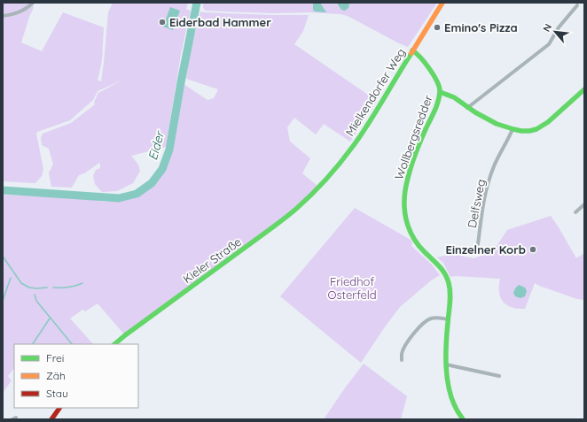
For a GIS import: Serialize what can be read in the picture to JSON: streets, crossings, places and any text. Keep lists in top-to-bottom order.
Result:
{
  "streets": {
    "street": [
      "Mielkendorfer Weg",
      "Wollbergsredder",
      "Delfsweg",
      "Kieler Straße"
    ]
  },
  "crossings": [
    ["Mielkendorfer Weg", "Kieler Straße"]
  ],
  "water": ["Eider"],
  "parks": ["Friedhof Osterfeld"],
  "places": ["Eiderbad Hammer", "Emino's Pizza", "Einzelner Korb"],
  "legend": ["Frei", "Zäh", "Stau"],
  "north": "top left"
}
